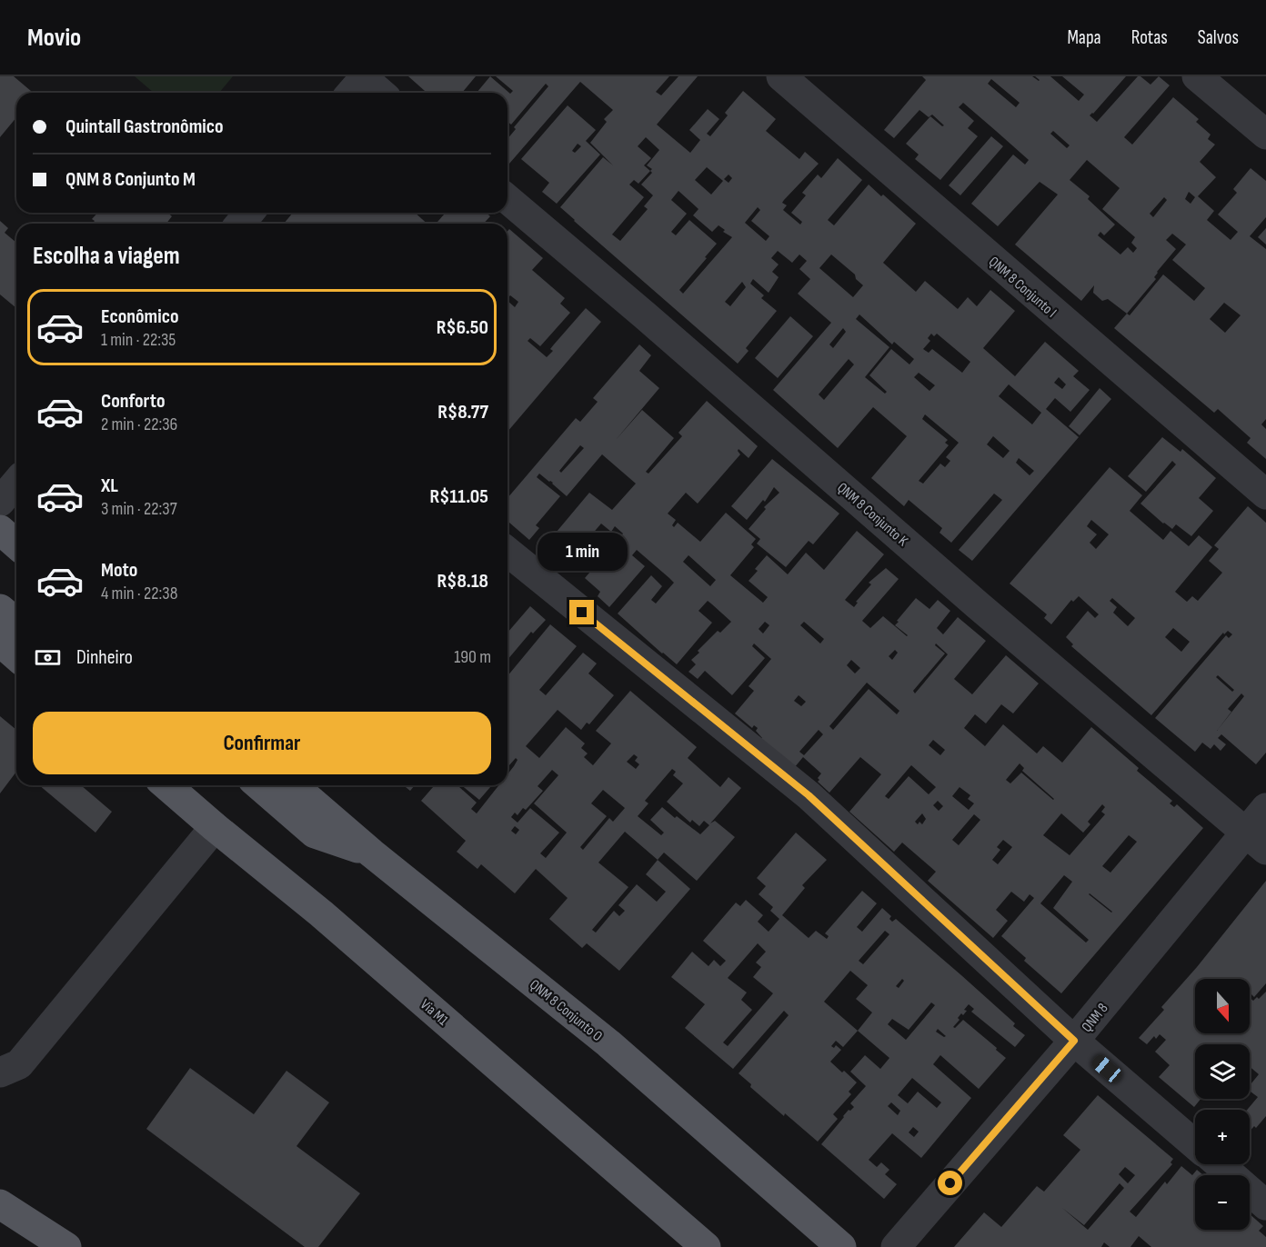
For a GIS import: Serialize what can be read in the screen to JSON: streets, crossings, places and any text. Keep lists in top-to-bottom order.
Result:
{
  "streets": {
    "main road": ["QNM 8 Conjunto O", "Via M1"],
    "street": ["QNM 8 Conjunto I", "QNM 8 Conjunto K", "QNM 8"]
  },
  "crossings": [
    ["QNM 8 Conjunto K", "QNM 8"]
  ],
  "north": "bottom",
  "page": {
    "header": "Movio",
    "nav": ["Mapa", "Rotas", "Salvos"],
    "banner": ["Quintall Gastronômico", "QNM 8 Conjunto M"],
    "heading": "Escolha a viagem",
    "list": [
      {
        "name": "Econômico",
        "note": "1 min · 22:35",
        "value": "R$6.50"
      },
      {
        "name": "Conforto",
        "note": "2 min · 22:36",
        "value": "R$8.77"
      },
      {
        "name": "XL",
        "note": "3 min · 22:37",
        "value": "R$11.05"
      },
      {
        "name": "Moto",
        "note": "4 min · 22:38",
        "value": "R$8.18"
      }
    ],
    "bubble": "1 min",
    "pay": ["Dinheiro", "190 m"],
    "buttons": "Confirmar",
    "map_buttons": ["+", "−"]
  }
}
